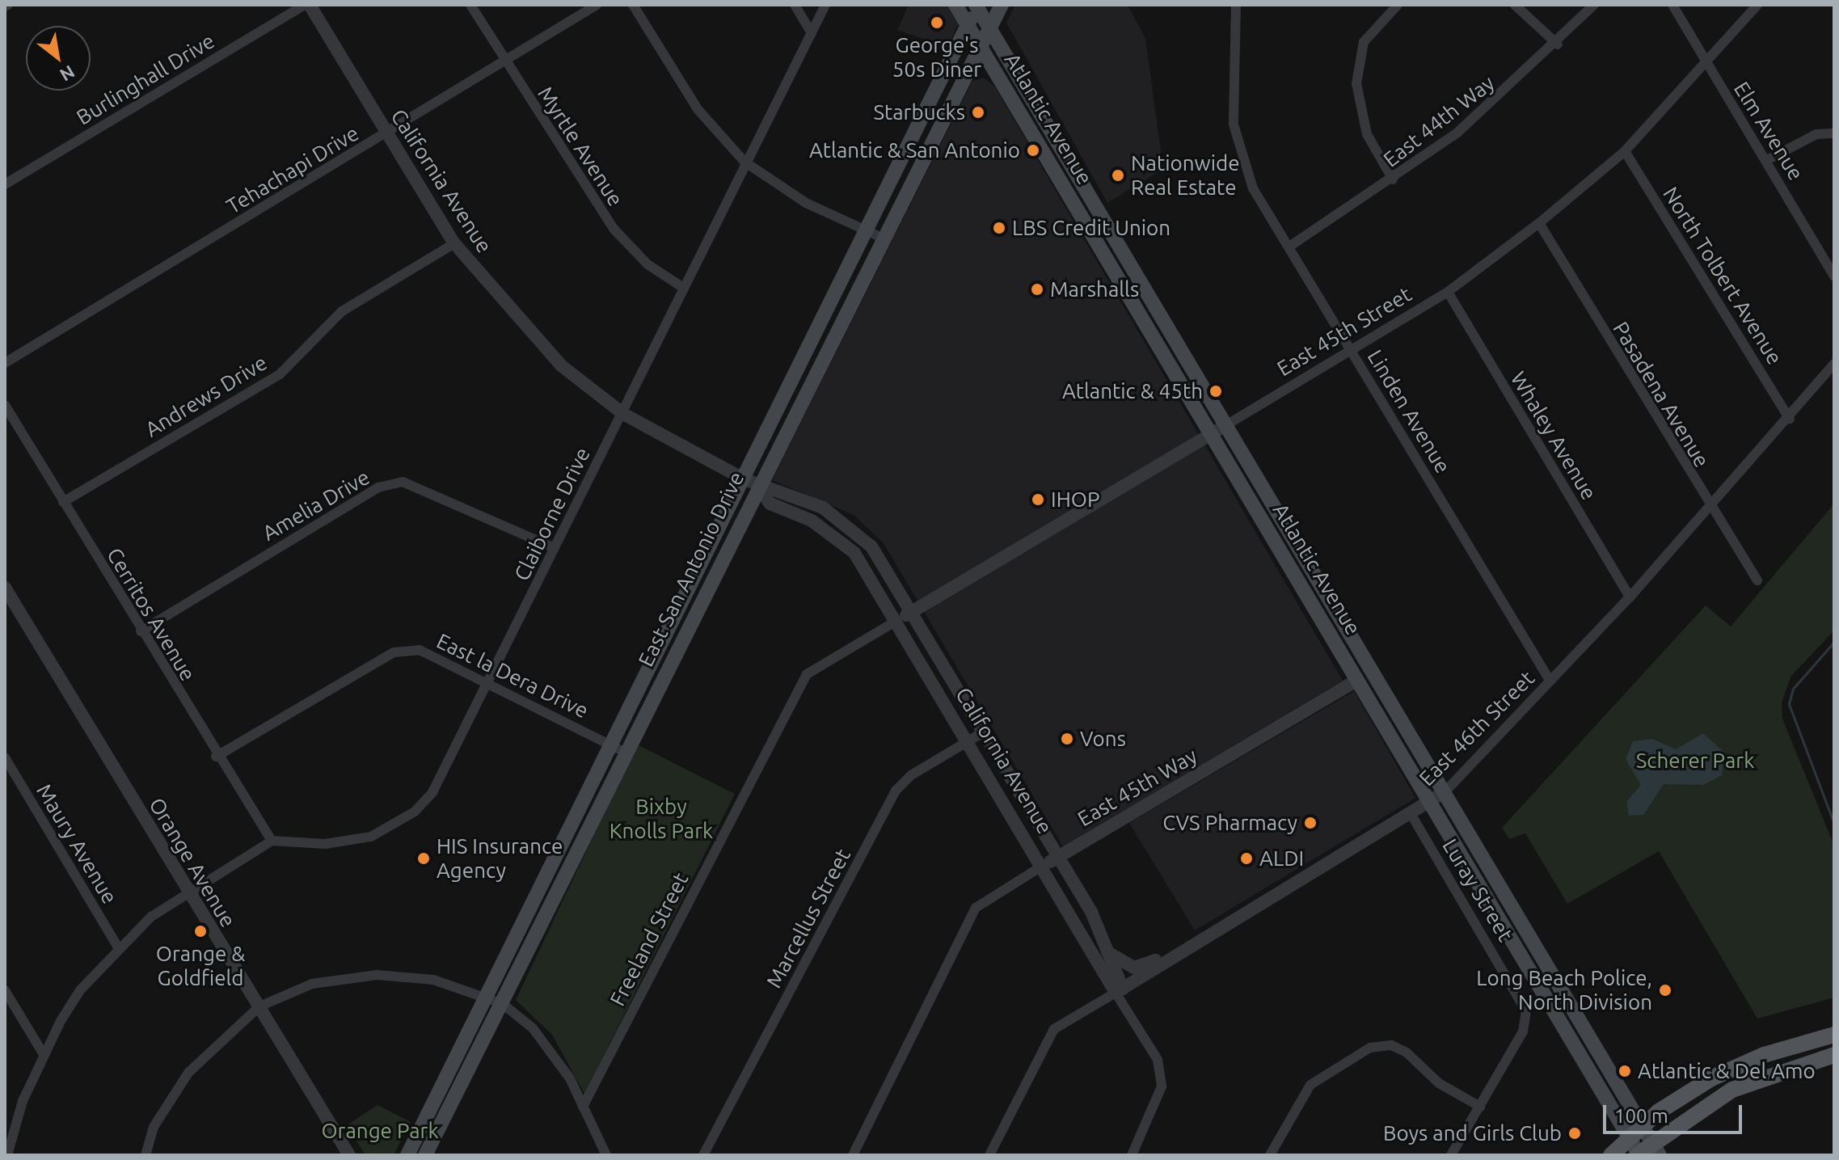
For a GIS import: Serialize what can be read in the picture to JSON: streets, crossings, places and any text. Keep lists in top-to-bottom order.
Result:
{
  "streets": {
    "main road": ["Atlantic Avenue", "East San Antonio Drive"],
    "street": [
      "Burlinghall Drive",
      "East 44th Way",
      "Elm Avenue",
      "Myrtle Avenue",
      "Tehachapi Drive",
      "California Avenue",
      "North Tolbert Avenue",
      "East 45th Street",
      "Pasadena Avenue",
      "Andrews Drive",
      "Linden Avenue",
      "Whaley Avenue",
      "Amelia Drive",
      "Claiborne Drive",
      "Cerritos Avenue",
      "East la Dera Drive",
      "East 46th Street",
      "East 45th Way",
      "Maury Avenue",
      "Orange Avenue",
      "Luray Street",
      "Marcellus Street",
      "Freeland Street"
    ]
  },
  "crossings": [
    ["Atlantic Avenue", "East 45th Street"],
    ["Atlantic Avenue", "East San Antonio Drive"],
    ["Atlantic Avenue", "East 46th Street"],
    ["Atlantic Avenue", "East 45th Way"],
    ["East 44th Way", "Linden Avenue"],
    ["Elm Avenue", "East 45th Street"],
    ["Myrtle Avenue", "Tehachapi Drive"],
    ["Myrtle Avenue", "Claiborne Drive"],
    ["Tehachapi Drive", "California Avenue"],
    ["California Avenue", "East 45th Street"],
    ["California Avenue", "Andrews Drive"],
    ["California Avenue", "Claiborne Drive"],
    ["California Avenue", "East San Antonio Drive"],
    ["California Avenue", "East 46th Street"],
    ["California Avenue", "East 45th Way"],
    ["California Avenue", "Marcellus Street"],
    ["California Avenue", "Freeland Street"],
    ["North Tolbert Avenue", "East 45th Street"],
    ["North Tolbert Avenue", "East 46th Street"],
    ["East 45th Street", "Pasadena Avenue"],
    ["East 45th Street", "Linden Avenue"],
    ["East 45th Street", "Whaley Avenue"],
    ["East 45th Street", "Freeland Street"],
    ["Pasadena Avenue", "East 46th Street"],
    ["Andrews Drive", "Cerritos Avenue"],
    ["Linden Avenue", "East 46th Street"],
    ["Whaley Avenue", "East 46th Street"],
    ["Amelia Drive", "Claiborne Drive"],
    ["Amelia Drive", "Cerritos Avenue"],
    ["Claiborne Drive", "Cerritos Avenue"],
    ["Claiborne Drive", "East la Dera Drive"],
    ["East San Antonio Drive", "East la Dera Drive"],
    ["Cerritos Avenue", "East la Dera Drive"],
    ["East 46th Street", "Luray Street"]
  ],
  "parks": ["Scherer Park", "Bixby Knolls Park", "Orange Park"],
  "places": [
    "George's 50s Diner",
    "Starbucks",
    "Atlantic & San Antonio",
    "Nationwide Real Estate",
    "LBS Credit Union",
    "Marshalls",
    "Atlantic & 45th",
    "IHOP",
    "Vons",
    "CVS Pharmacy",
    "HIS Insurance Agency",
    "ALDI",
    "Orange & Goldfield",
    "Long Beach Police, North Division",
    "Atlantic & Del Amo",
    "Boys and Girls Club"
  ],
  "scale_bar": "100 m",
  "north": "bottom right"
}
